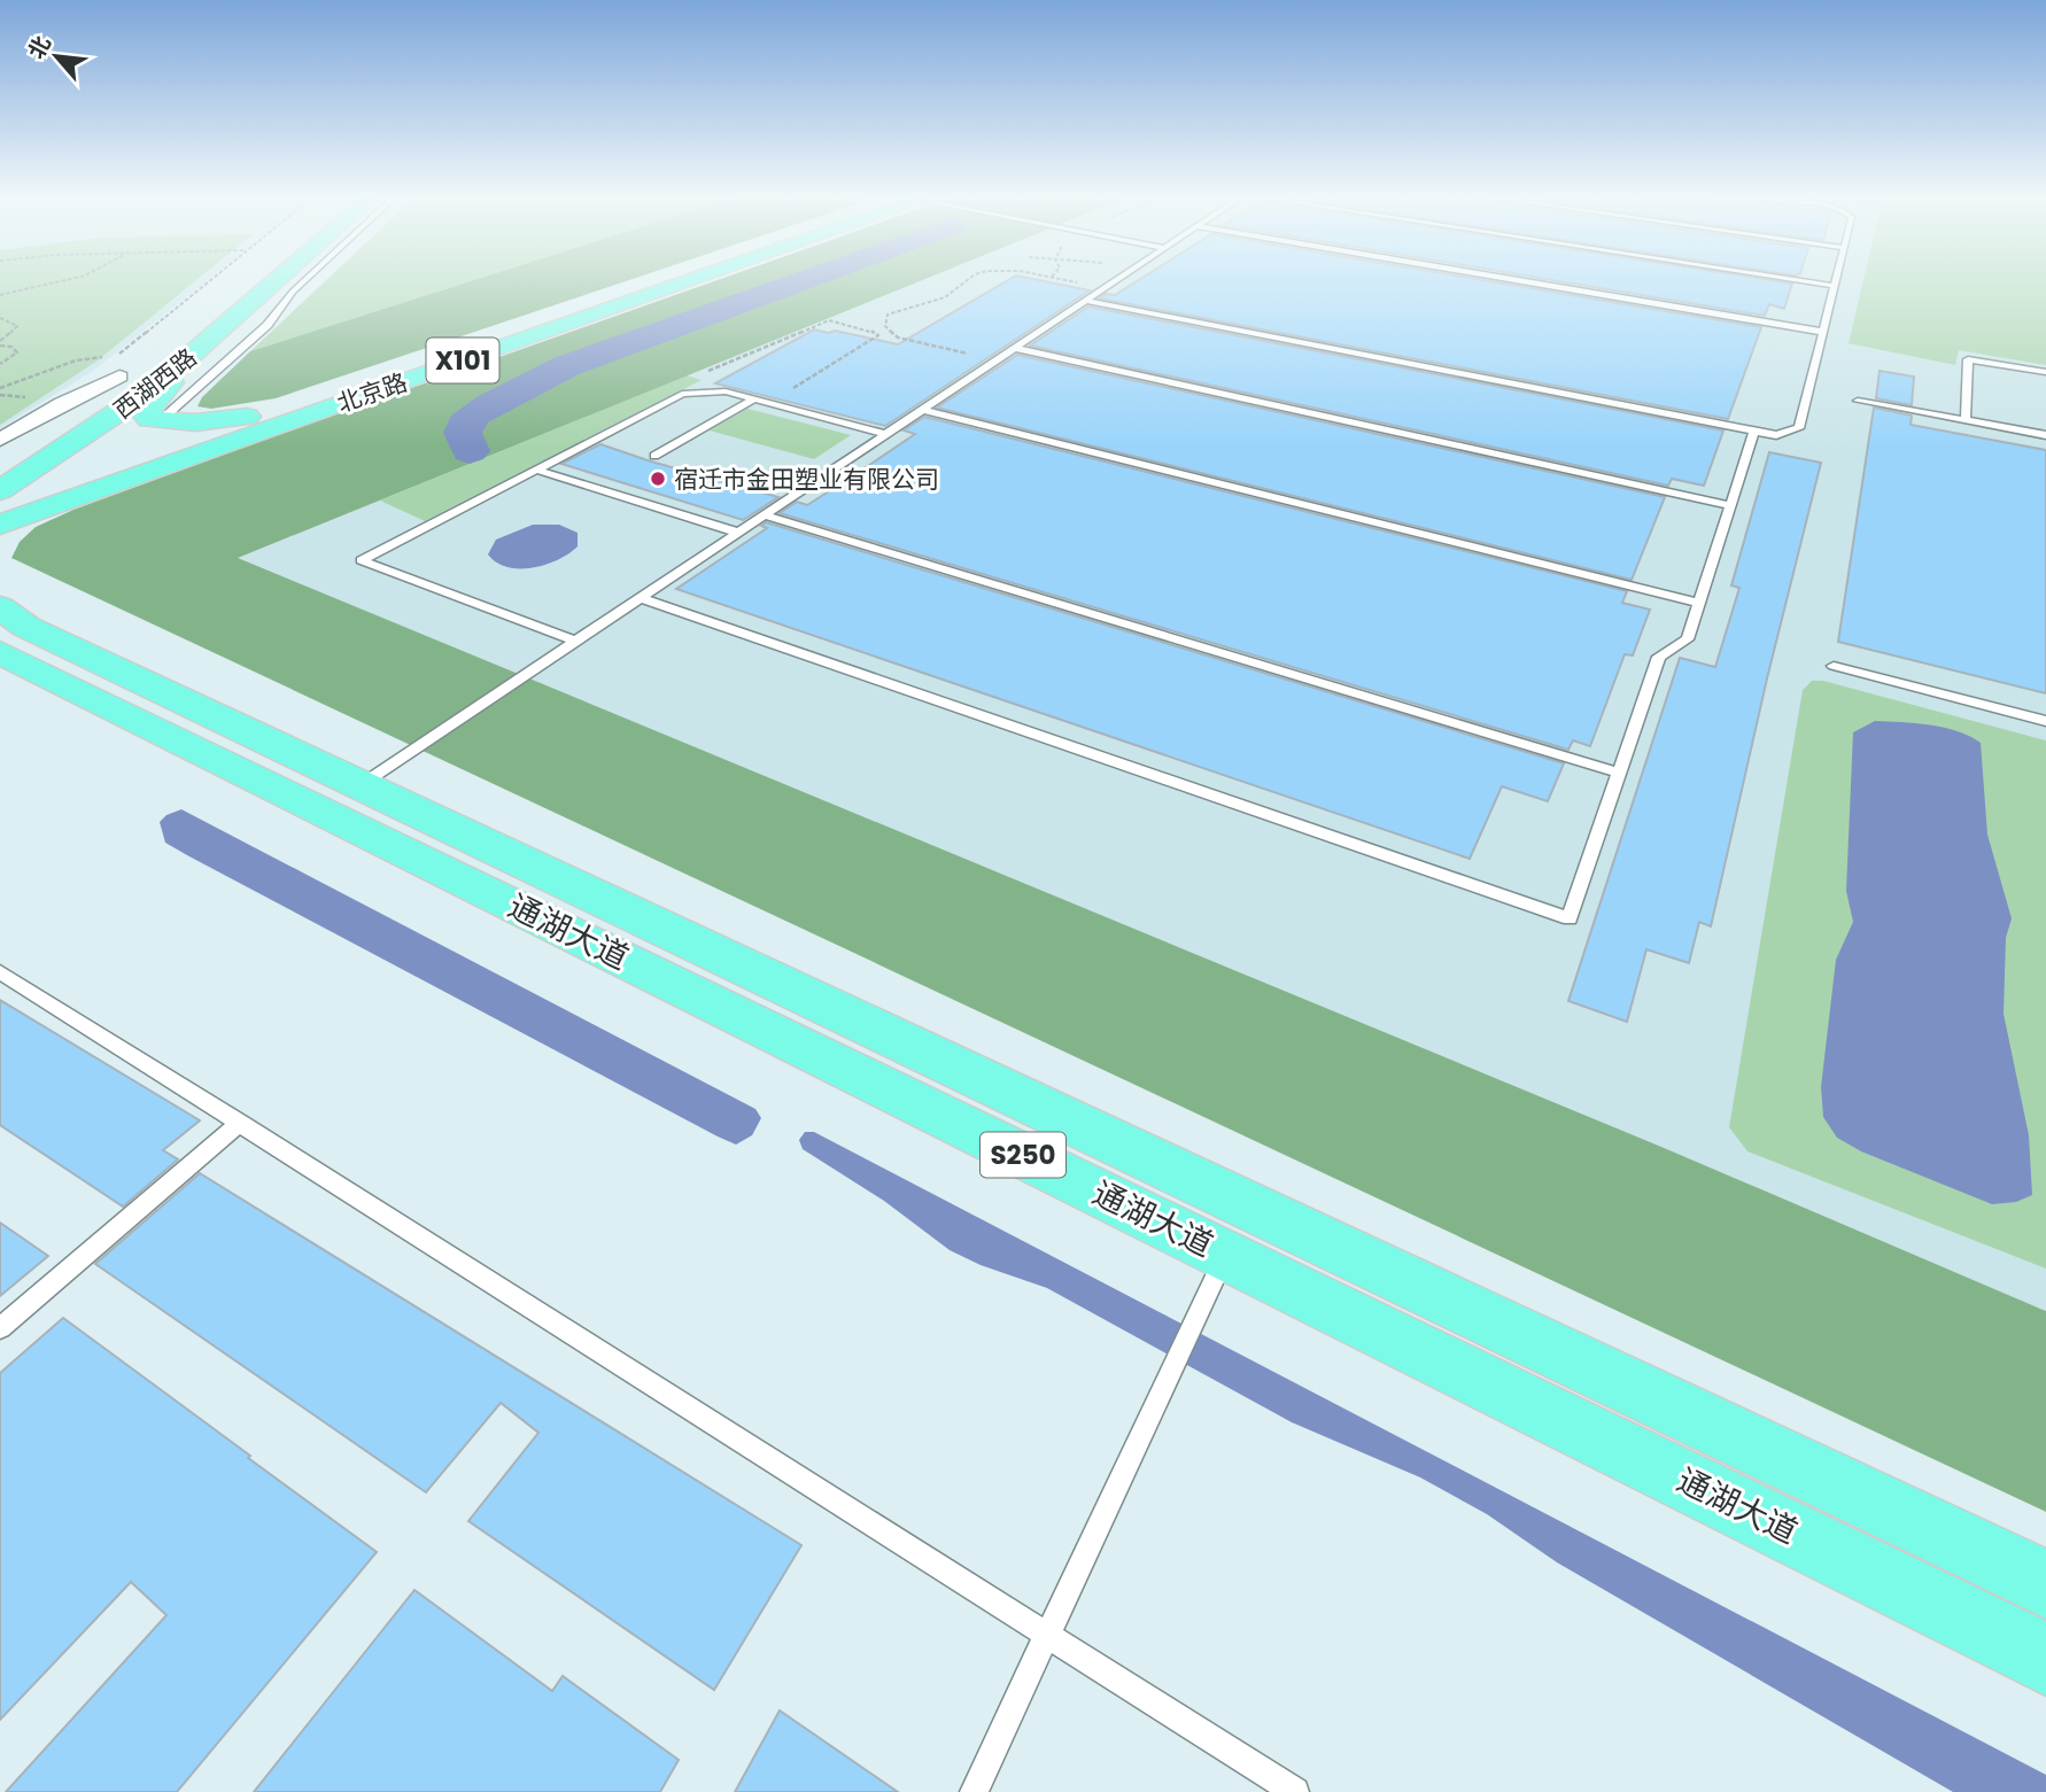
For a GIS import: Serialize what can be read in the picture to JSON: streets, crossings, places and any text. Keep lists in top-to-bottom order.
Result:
{
  "streets": {
    "main road": [
      "X101",
      "西湖西路",
      "北京路",
      "通湖大道",
      "S250"
    ]
  },
  "places": ["宿迁市金田塑业有限公司"],
  "north": "top left"
}
